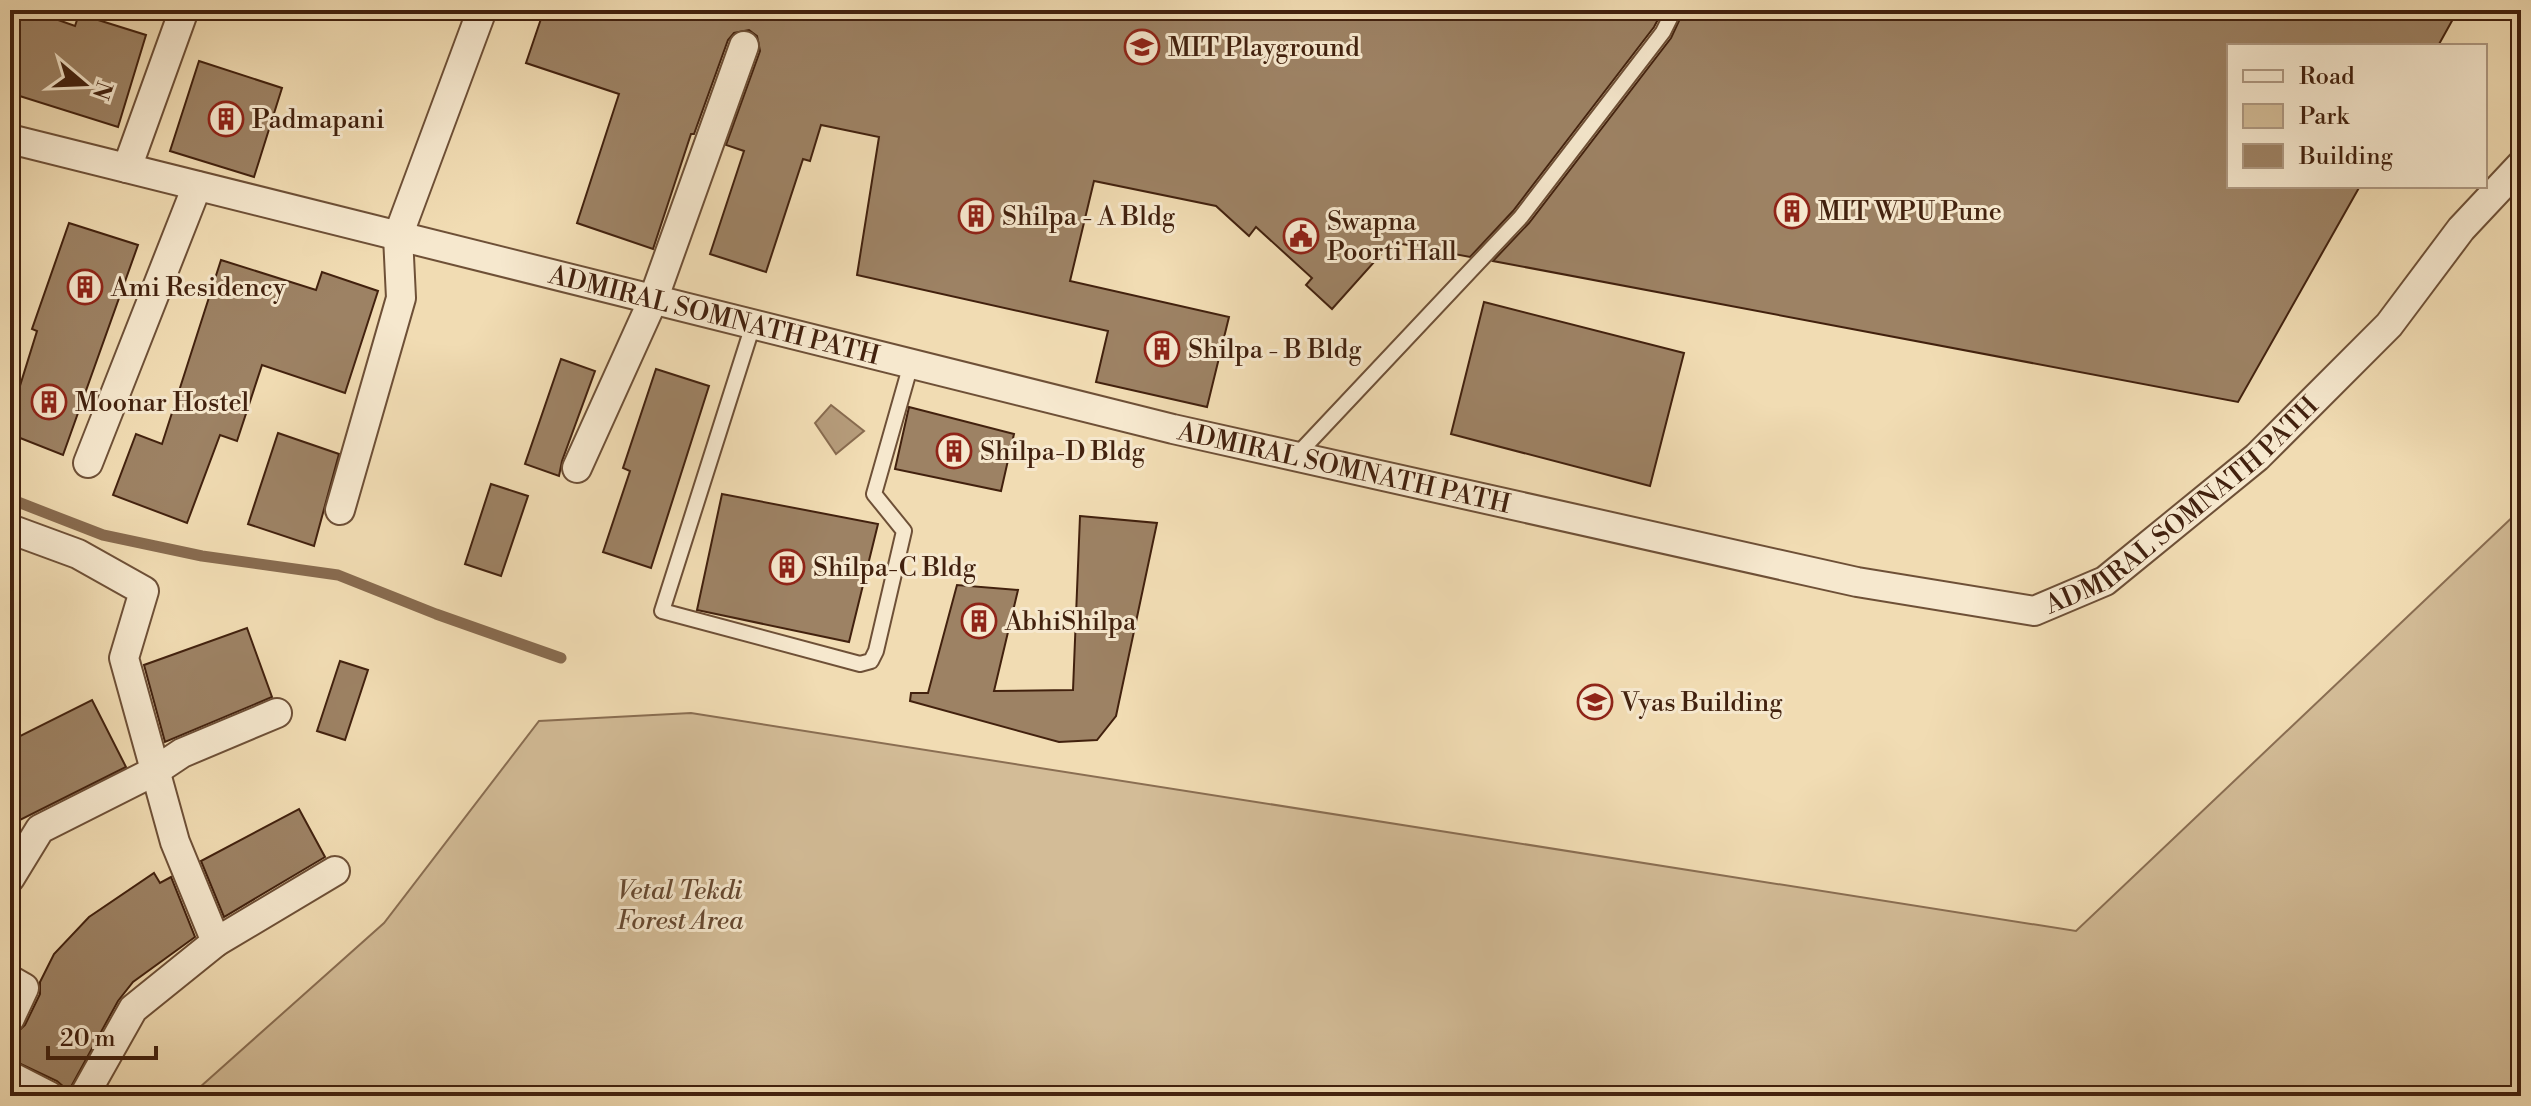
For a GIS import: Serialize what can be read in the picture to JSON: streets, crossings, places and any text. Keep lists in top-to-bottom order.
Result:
{
  "streets": {
    "street": ["ADMIRAL SOMNATH PATH"]
  },
  "parks": ["Vetal Tekdi Forest Area"],
  "places": {
    "school or university": ["MIT Playground", "Vyas Building"],
    "building": [
      "Padmapani",
      "MIT WPU Pune",
      "Shilpa - A Bldg",
      "Ami Residency",
      "Shilpa - B Bldg",
      "Moonar Hostel",
      "Shilpa-D Bldg",
      "Shilpa-C Bldg",
      "AbhiShilpa"
    ],
    "public building": ["Swapna Poorti Hall"]
  },
  "legend": ["Road", "Park", "Building"],
  "scale_bar": "20 m",
  "north": "right"
}
